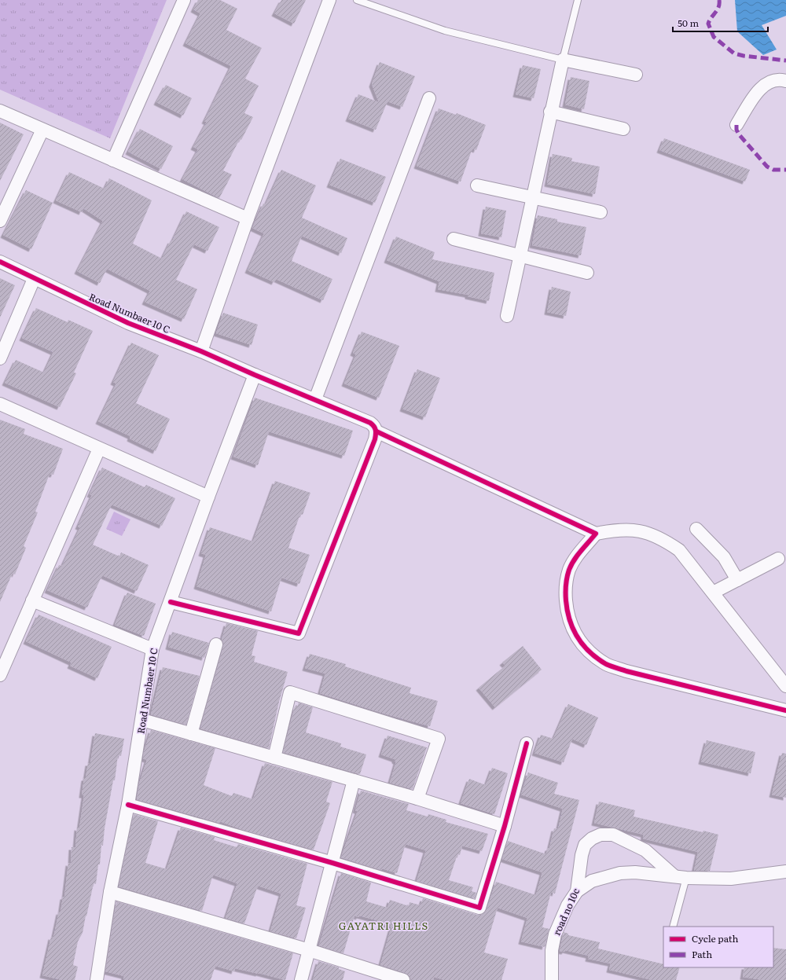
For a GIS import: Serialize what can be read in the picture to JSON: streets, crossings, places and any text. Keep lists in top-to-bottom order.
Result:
{
  "streets": {
    "street": ["Road Numbaer 10 C", "road no 10c"]
  },
  "districts": ["GAYATRI HILLS"],
  "legend": ["Cycle path", "Path"],
  "scale_bar": "50 m"
}
